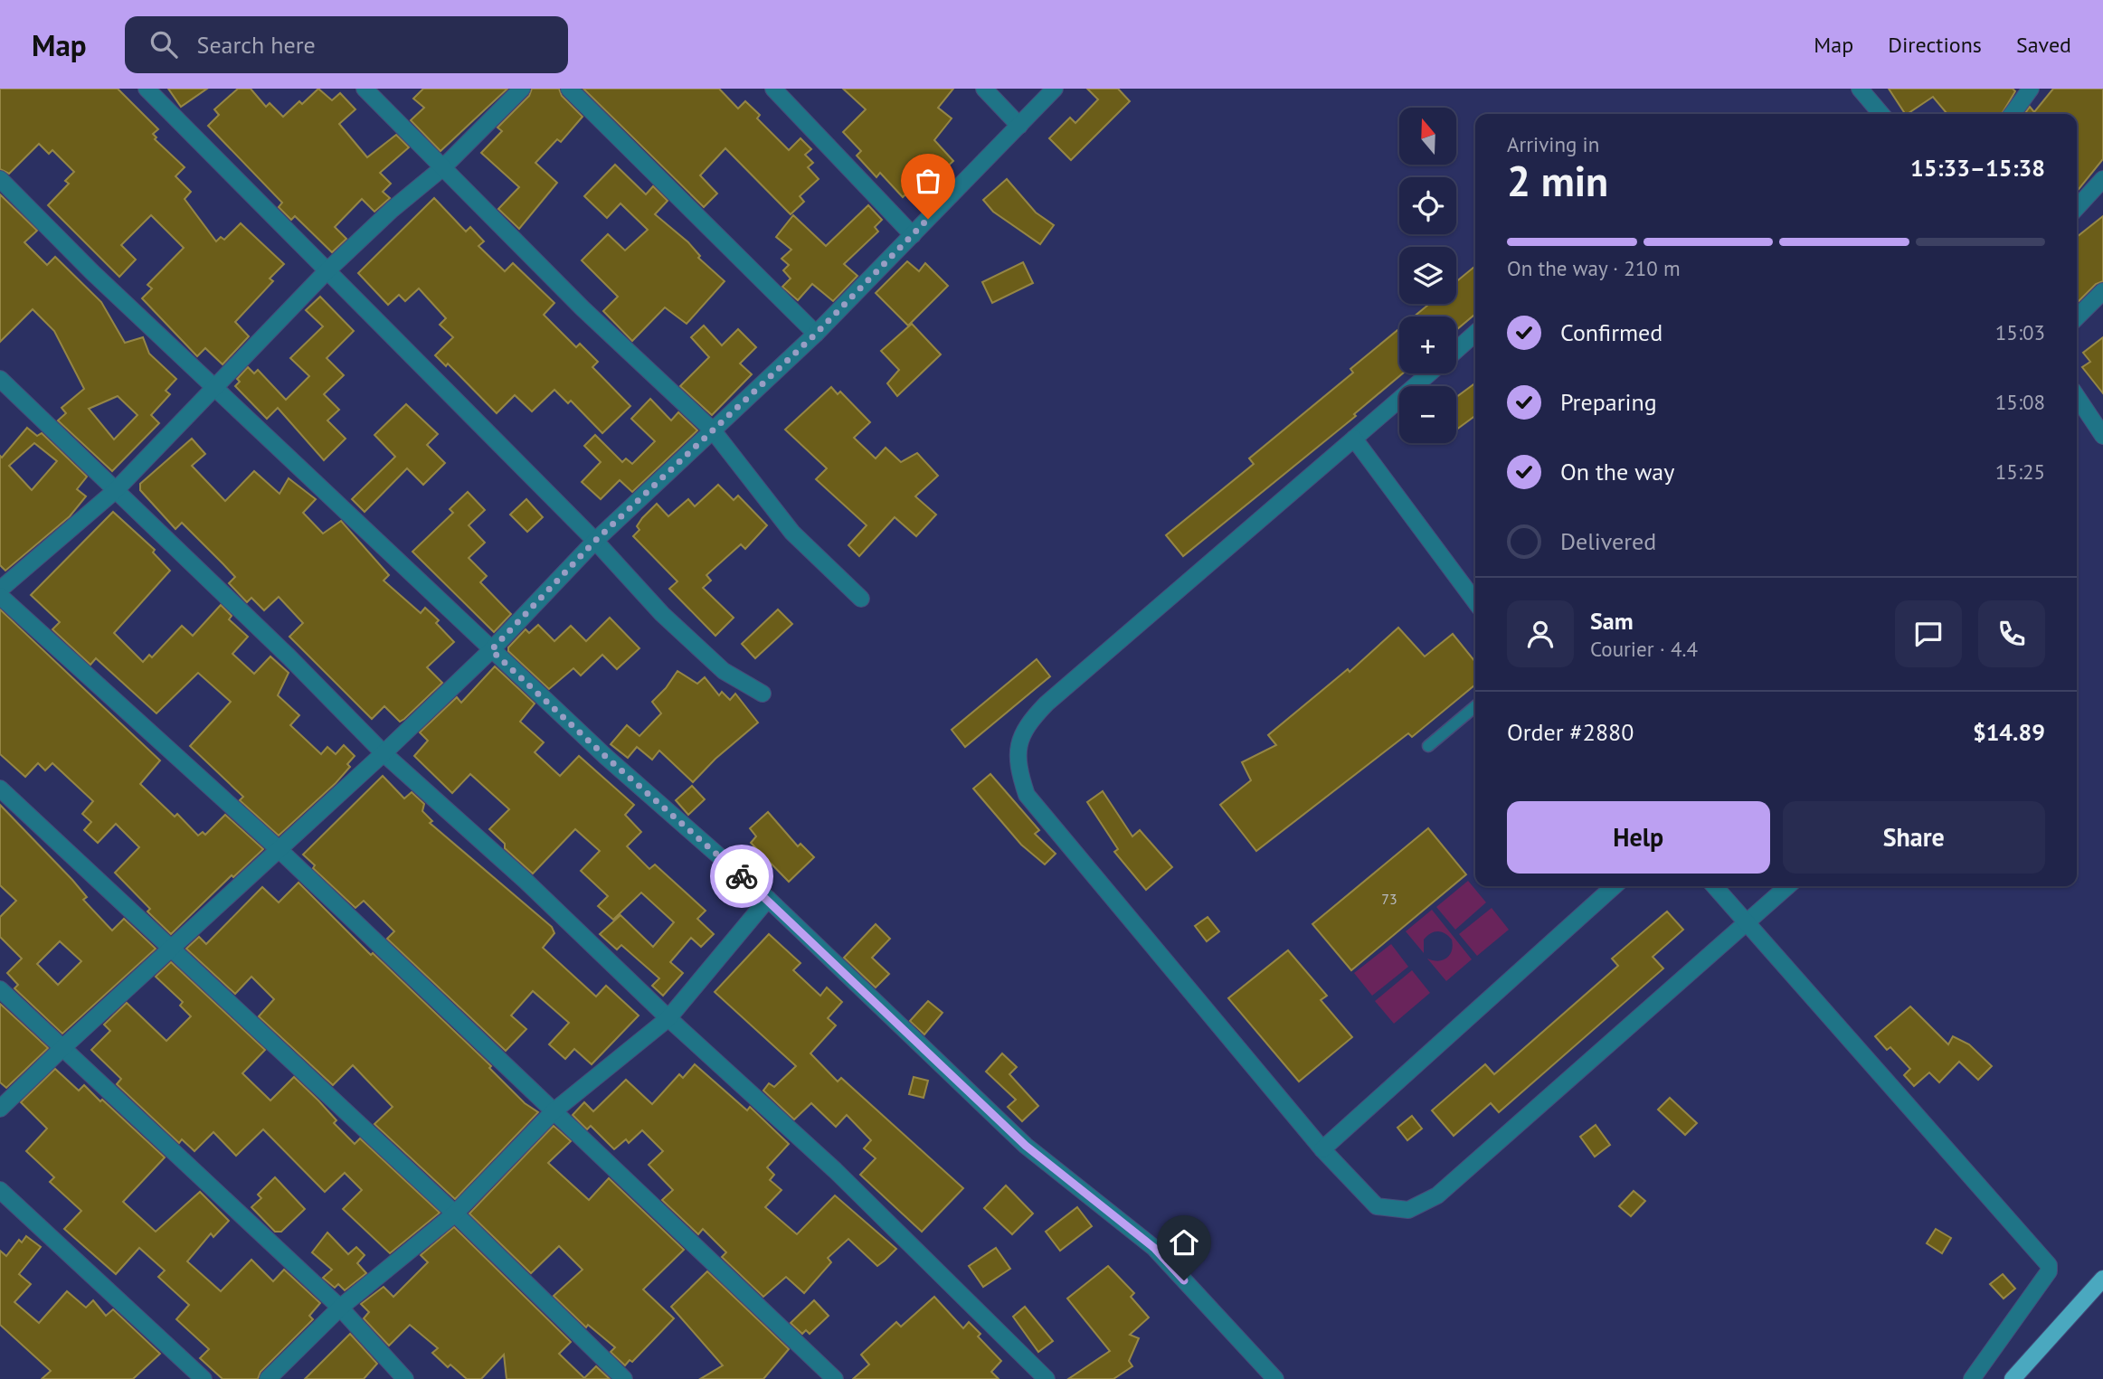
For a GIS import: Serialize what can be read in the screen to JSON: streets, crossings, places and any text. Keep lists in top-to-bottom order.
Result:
{
  "house_numbers": ["73"],
  "north": "top",
  "page": {
    "header": "Map",
    "search": "Search here",
    "nav": ["Map", "Directions", "Saved"],
    "map_buttons": ["+", "−"],
    "heading": ["2 min", "Arriving in", "15:33–15:38"],
    "panel": [
      "Sam",
      "Courier · 4.4",
      "Order #2880",
      "$14.89"
    ],
    "bar": "On the way · 210 m",
    "list": [
      ["Confirmed", "15:03"],
      ["Preparing", "15:08"],
      ["On the way", "15:25"],
      "Delivered"
    ],
    "buttons": ["Help", "Share"]
  }
}
